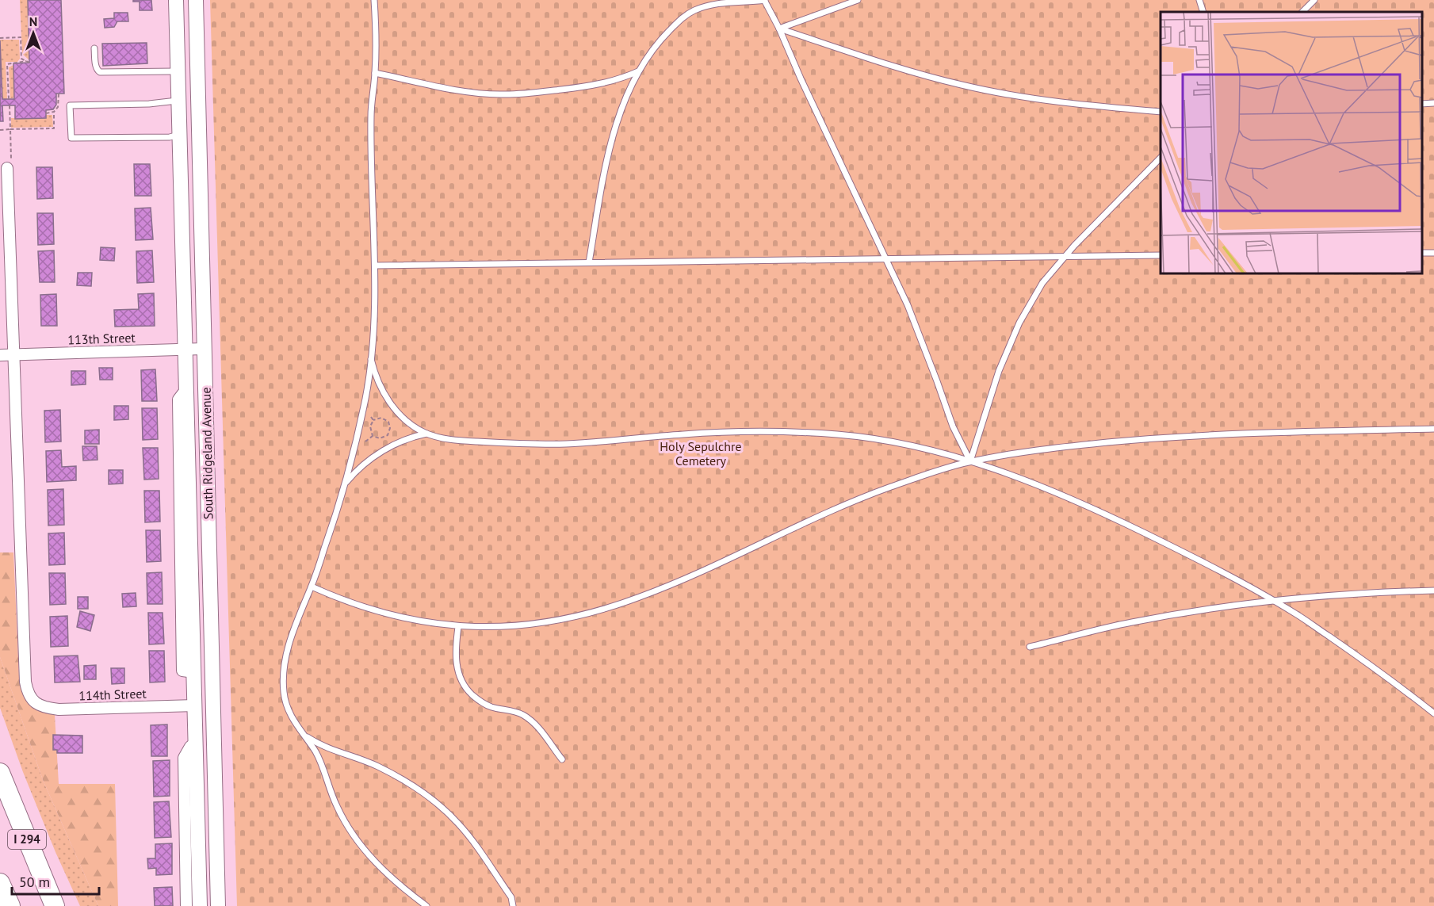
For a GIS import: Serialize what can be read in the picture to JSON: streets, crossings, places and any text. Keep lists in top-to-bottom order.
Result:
{
  "streets": {
    "highway": ["I 294"],
    "main road": ["South Ridgeland Avenue"],
    "street": ["113th Street", "114th Street"]
  },
  "crossings": [
    ["113th Street", "South Ridgeland Avenue"],
    ["113th Street", "114th Street"],
    ["South Ridgeland Avenue", "114th Street"]
  ],
  "parks": ["Holy Sepulchre Cemetery"],
  "scale_bar": "50 m",
  "north": "top"
}
